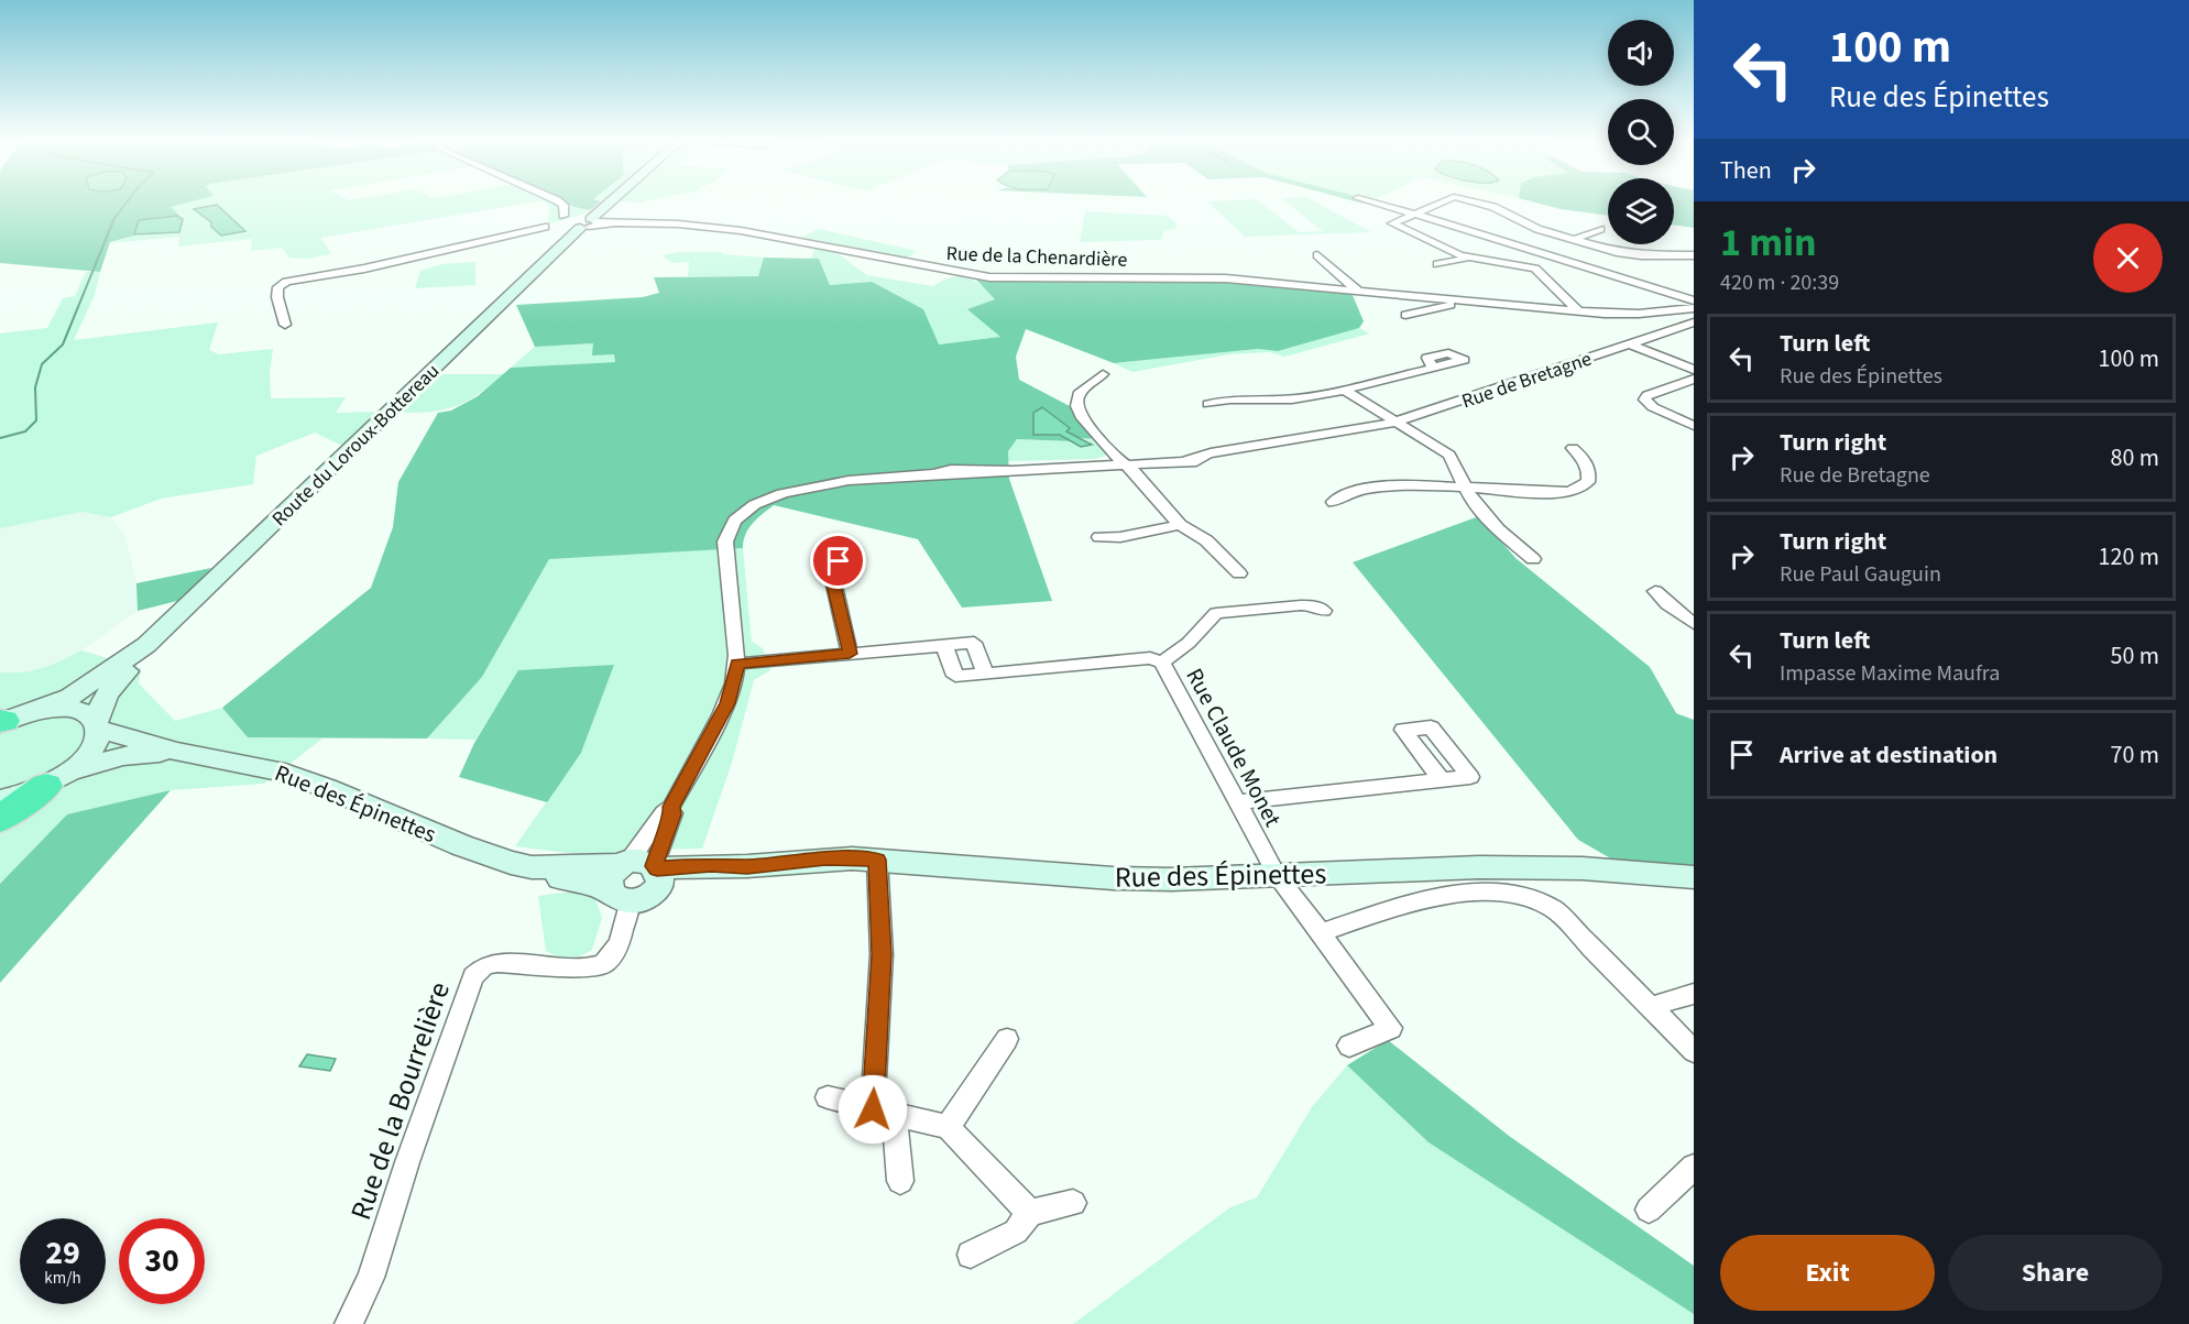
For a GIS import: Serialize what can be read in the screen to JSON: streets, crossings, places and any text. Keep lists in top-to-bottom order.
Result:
{
  "streets": {
    "main road": ["Route du Loroux-Bottereau", "Rue des Épinettes"],
    "street": [
      "Rue de la Chenardière",
      "Rue de Bretagne",
      "Rue Claude Monet",
      "Rue de la Bourrelière"
    ]
  },
  "crossings": [
    ["Rue de la Chenardière", "Route du Loroux-Bottereau"],
    ["Rue de Bretagne", "Rue des Épinettes"],
    ["Rue de Bretagne", "Rue de la Bourrelière"],
    ["Route du Loroux-Bottereau", "Rue des Épinettes"],
    ["Rue Claude Monet", "Rue des Épinettes"],
    ["Rue des Épinettes", "Rue de la Bourrelière"]
  ],
  "page": {
    "turn": ["100 m", "Rue des Épinettes"],
    "then": "Then",
    "heading": ["1 min", "420 m · 20:39"],
    "list": [
      {
        "name": "Turn left",
        "note": "Rue des Épinettes",
        "value": "100 m"
      },
      {
        "name": "Turn right",
        "note": "Rue de Bretagne",
        "value": "80 m"
      },
      {
        "name": "Turn right",
        "note": "Rue Paul Gauguin",
        "value": "120 m"
      },
      {
        "name": "Turn left",
        "note": "Impasse Maxime Maufra",
        "value": "50 m"
      },
      {
        "name": "Arrive at destination",
        "value": "70 m"
      }
    ],
    "speed": "29 km/h",
    "limit": "30",
    "buttons": ["Exit", "Share"]
  }
}
